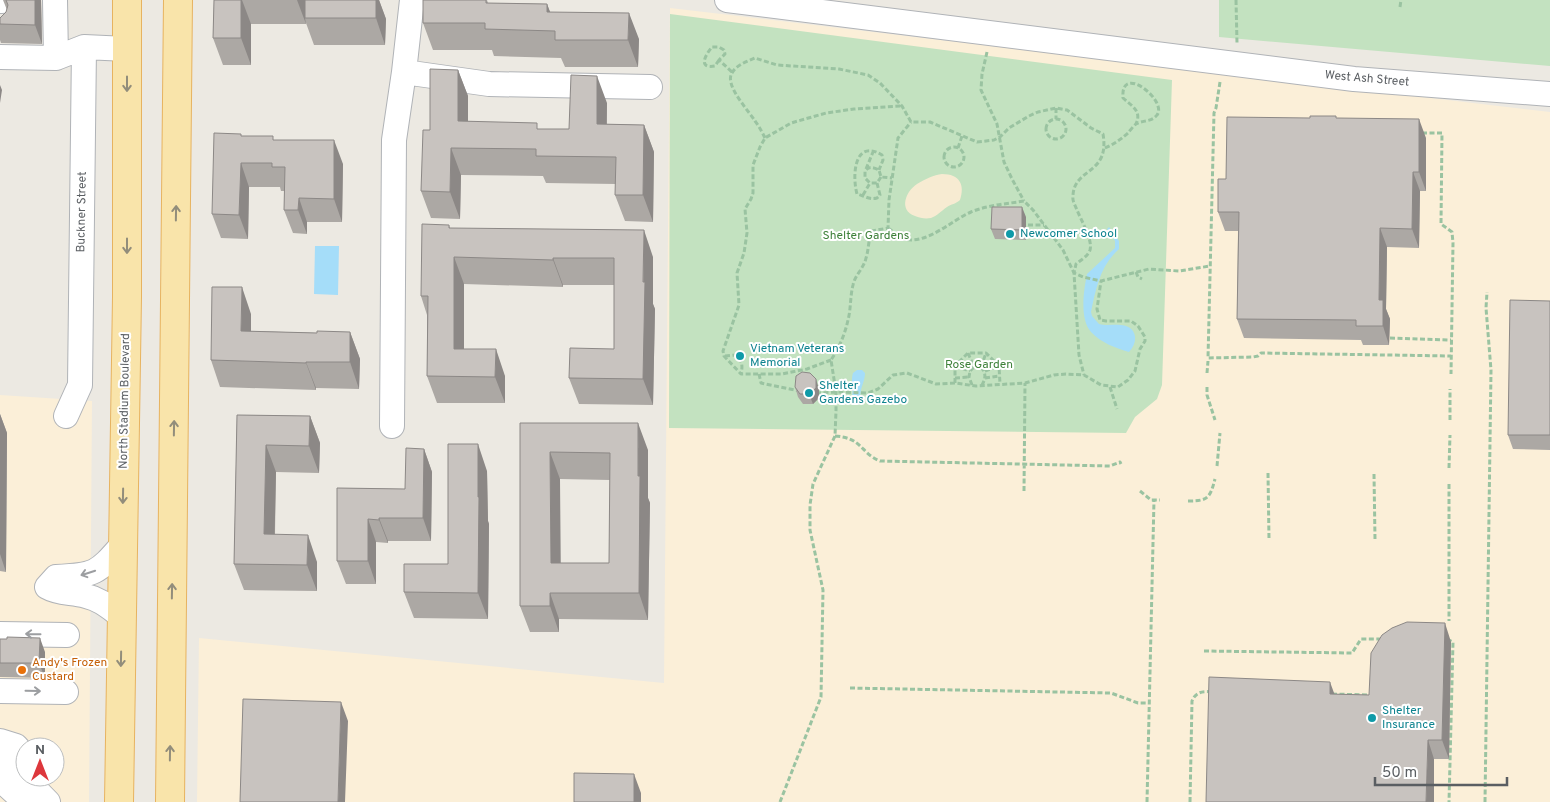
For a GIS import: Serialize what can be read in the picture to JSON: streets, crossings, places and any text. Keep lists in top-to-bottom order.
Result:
{
  "streets": {
    "main road": ["North Stadium Boulevard"],
    "street": ["West Ash Street", "Buckner Street"]
  },
  "parks": ["Shelter Gardens", "Rose Garden"],
  "places": [
    "Newcomer School",
    "Vietnam Veterans Memorial",
    "Shelter Gardens Gazebo",
    "Andy's Frozen Custard",
    "Shelter Insurance"
  ],
  "scale_bar": "50 m",
  "north": "top"
}
